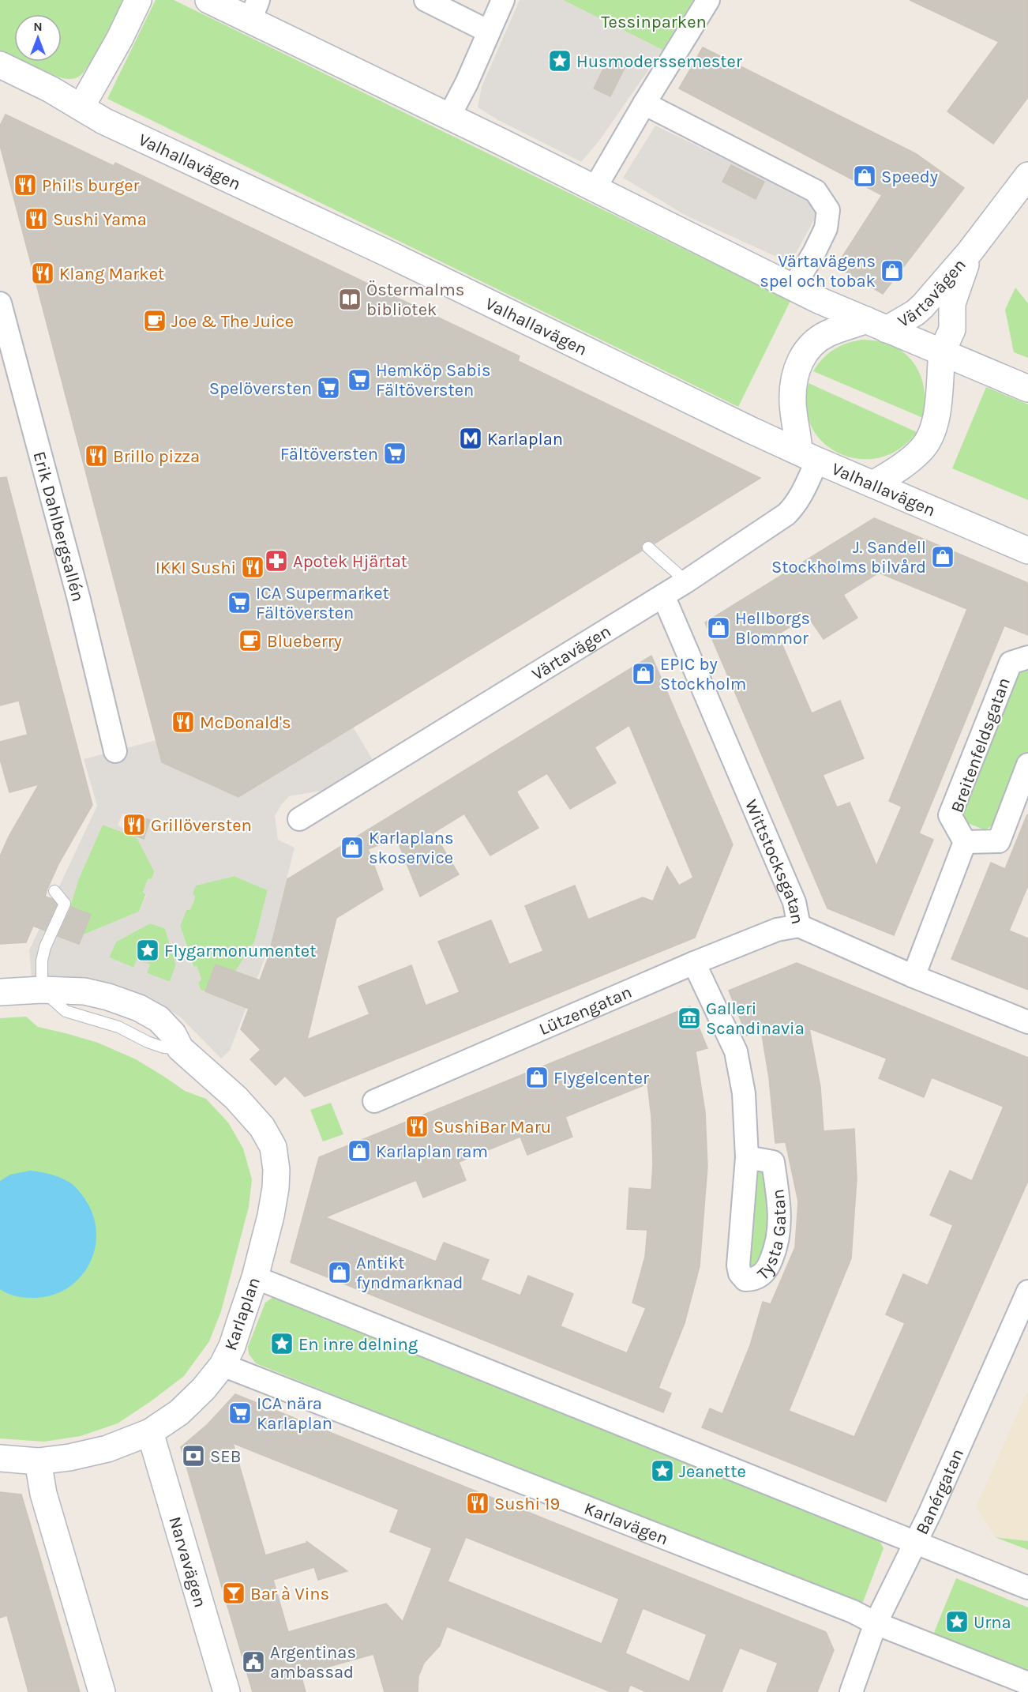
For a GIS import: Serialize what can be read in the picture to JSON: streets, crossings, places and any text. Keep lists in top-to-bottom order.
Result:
{
  "streets": {
    "main road": [
      "Valhallavägen",
      "Värtavägen",
      "Karlaplan",
      "Narvavägen"
    ],
    "street": [
      "Erik Dahlbergsallén",
      "Breitenfeldsgatan",
      "Wittstocksgatan",
      "Lützengatan",
      "Tysta Gatan",
      "Banérgatan",
      "Karlavägen"
    ]
  },
  "crossings": [
    ["Valhallavägen", "Värtavägen"],
    ["Värtavägen", "Wittstocksgatan"],
    ["Wittstocksgatan", "Lützengatan"],
    ["Lützengatan", "Tysta Gatan"],
    ["Karlaplan", "Karlavägen"],
    ["Karlaplan", "Narvavägen"],
    ["Banérgatan", "Karlavägen"]
  ],
  "parks": ["Tessinparken"],
  "places": {
    "place": [
      "Husmoderssemester",
      "Flygarmonumentet",
      "En inre delning",
      "Jeanette",
      "Urna"
    ],
    "shop": [
      "Speedy",
      "Värtavägens spel och tobak",
      "J. Sandell Stockholms bilvård",
      "Hellborgs Blommor",
      "EPIC by Stockholm",
      "Karlaplans skoservice",
      "Flygelcenter",
      "Karlaplan ram",
      "Antikt fyndmarknad"
    ],
    "restaurant": [
      "Phil's burger",
      "Sushi Yama",
      "Klang Market",
      "Brillo pizza",
      "IKKI Sushi",
      "McDonald's",
      "Grillöversten",
      "SushiBar Maru",
      "Sushi 19"
    ],
    "library": ["Östermalms bibliotek"],
    "cafe": ["Joe & The Juice", "Blueberry"],
    "supermarket": [
      "Hemköp Sabis Fältöversten",
      "Spelöversten",
      "Fältöversten",
      "ICA Supermarket Fältöversten",
      "ICA nära Karlaplan"
    ],
    "metro station": ["Karlaplan"],
    "pharmacy": ["Apotek Hjärtat"],
    "museum": ["Galleri Scandinavia"],
    "bank": ["SEB"],
    "bar": ["Bar à Vins"],
    "public building": ["Argentinas ambassad"]
  },
  "north": "top"
}
